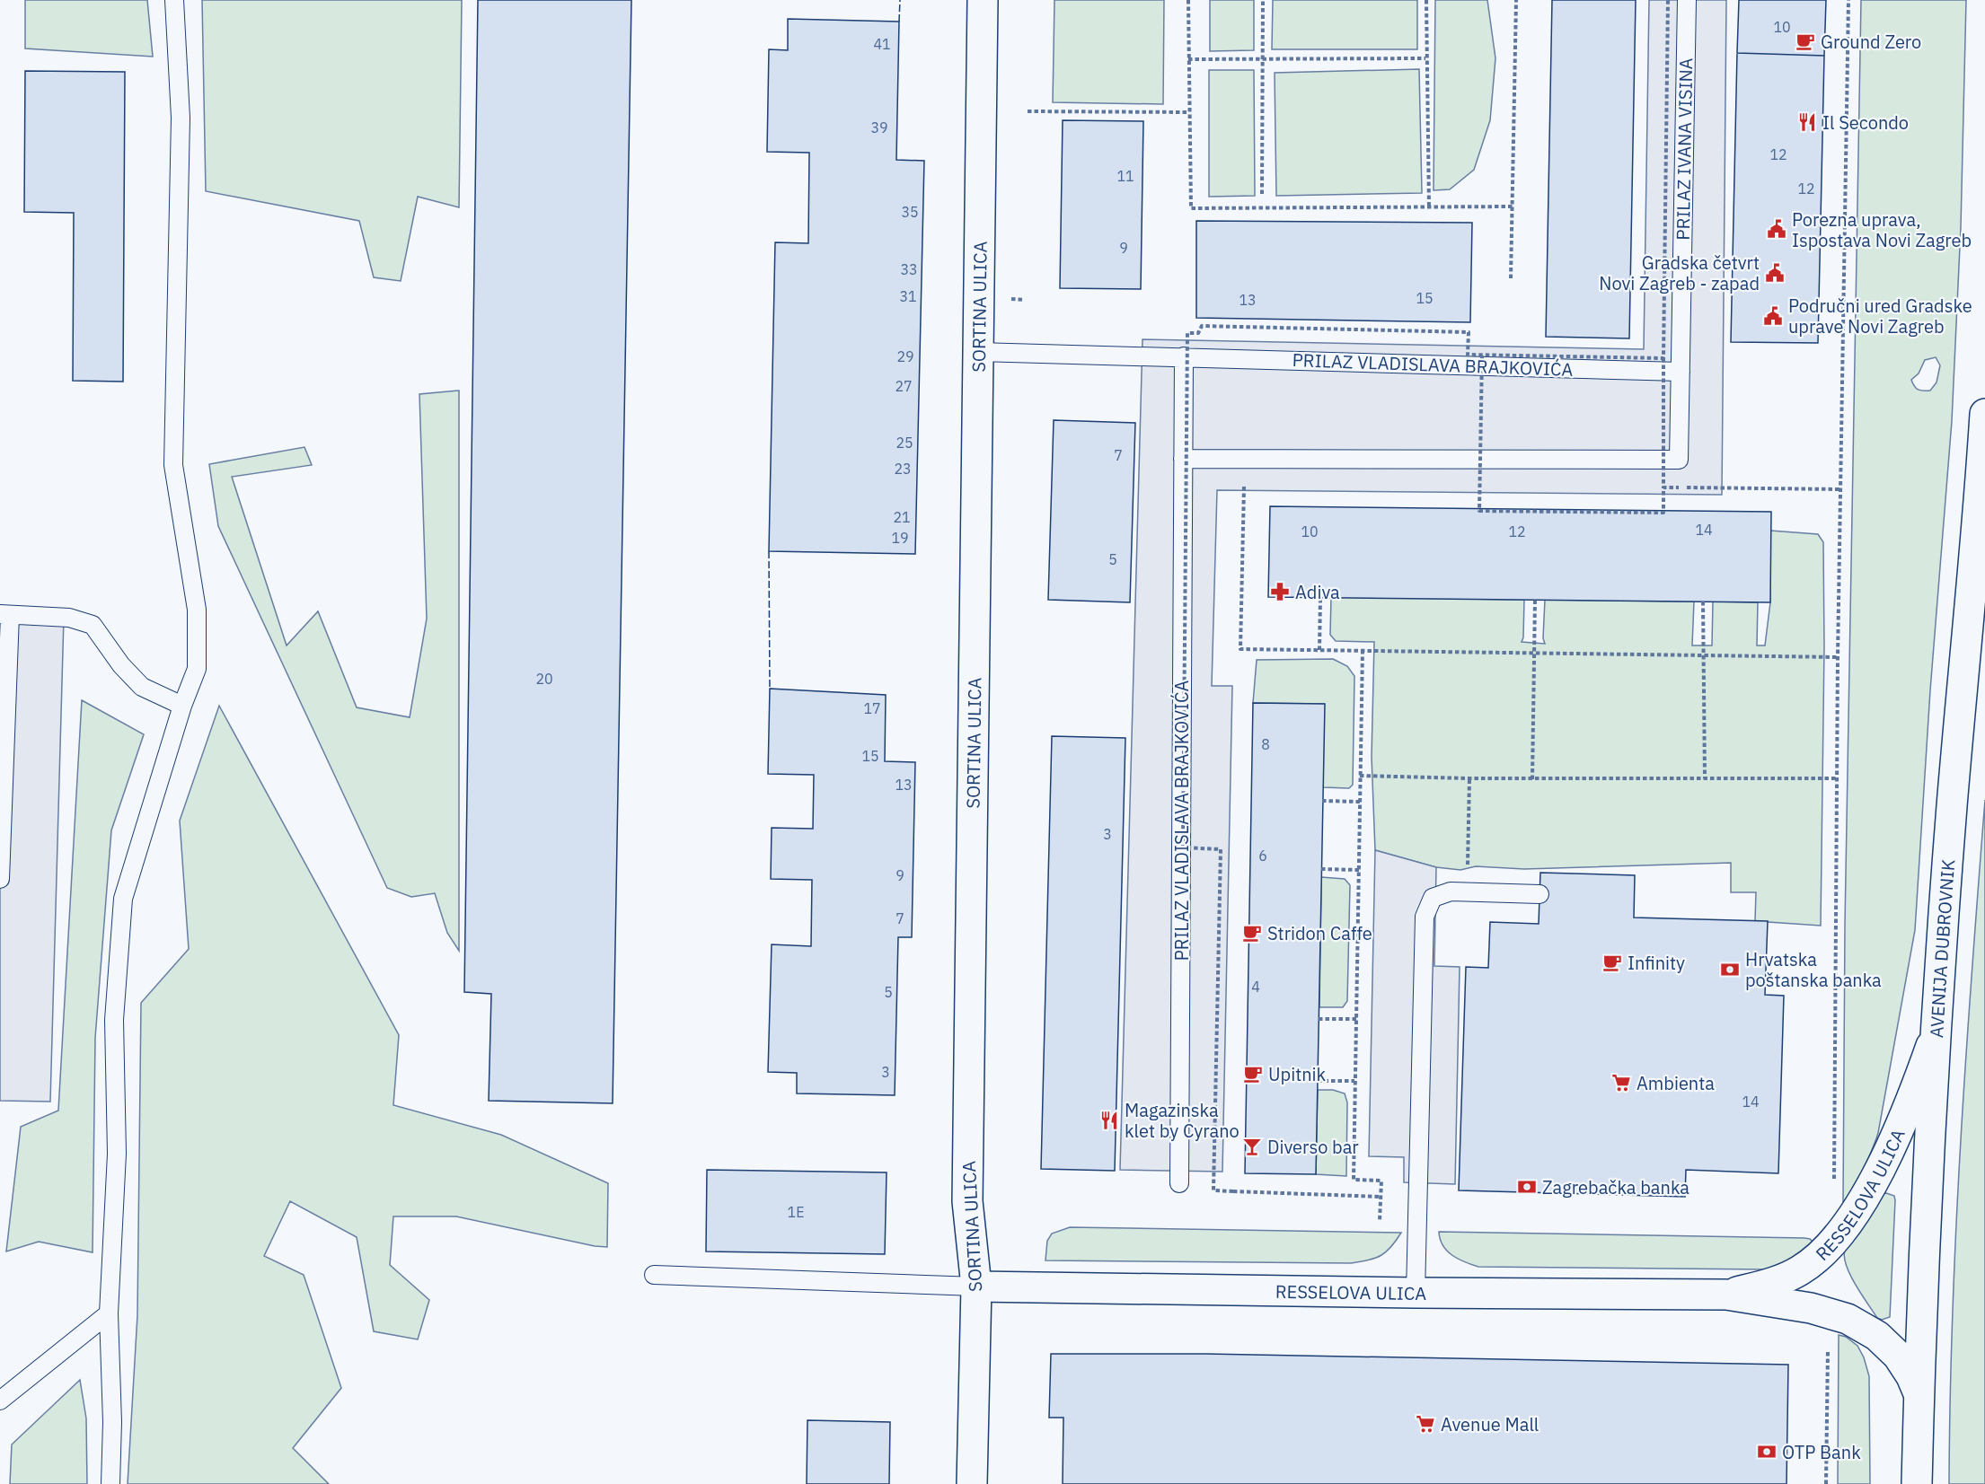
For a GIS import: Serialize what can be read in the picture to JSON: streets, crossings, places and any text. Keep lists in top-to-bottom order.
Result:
{
  "streets": {
    "street": ["SORTINA ULICA", "AVENIJA DUBROVNIK", "RESSELOVA ULICA"],
    "lane": ["PRILAZ IVANA VISINA", "PRILAZ VLADISLAVA BRAJKOVIĆA"]
  },
  "crossings": [
    ["PRILAZ IVANA VISINA", "PRILAZ VLADISLAVA BRAJKOVIĆA"],
    ["SORTINA ULICA", "PRILAZ VLADISLAVA BRAJKOVIĆA"],
    ["SORTINA ULICA", "RESSELOVA ULICA"],
    ["AVENIJA DUBROVNIK", "RESSELOVA ULICA"]
  ],
  "places": {
    "cafe": [
      "Ground Zero",
      "Stridon Caffe",
      "Infinity",
      "Upitnik"
    ],
    "restaurant": ["Il Secondo", "Magazinska klet by Cyrano"],
    "public building": ["Porezna uprava, Ispostava Novi Zagreb", "Gradska četvrt Novi Zagreb - zapad", "Područni ured Gradske uprave Novi Zagreb"],
    "pharmacy": ["Adiva"],
    "bank": ["Hrvatska poštanska banka", "Zagrebačka banka", "OTP Bank"],
    "supermarket": ["Ambienta", "Avenue Mall"],
    "bar": ["Diverso bar"]
  },
  "house_numbers": [
    "10",
    "41",
    "39",
    "12",
    "11",
    "12",
    "35",
    "9",
    "33",
    "31",
    "15",
    "13",
    "29",
    "27",
    "25",
    "7",
    "23",
    "21",
    "14",
    "10",
    "12",
    "19",
    "5",
    "20",
    "17",
    "8",
    "15",
    "13",
    "3",
    "6",
    "9",
    "7",
    "4",
    "5",
    "3",
    "14",
    "1E"
  ]
}
